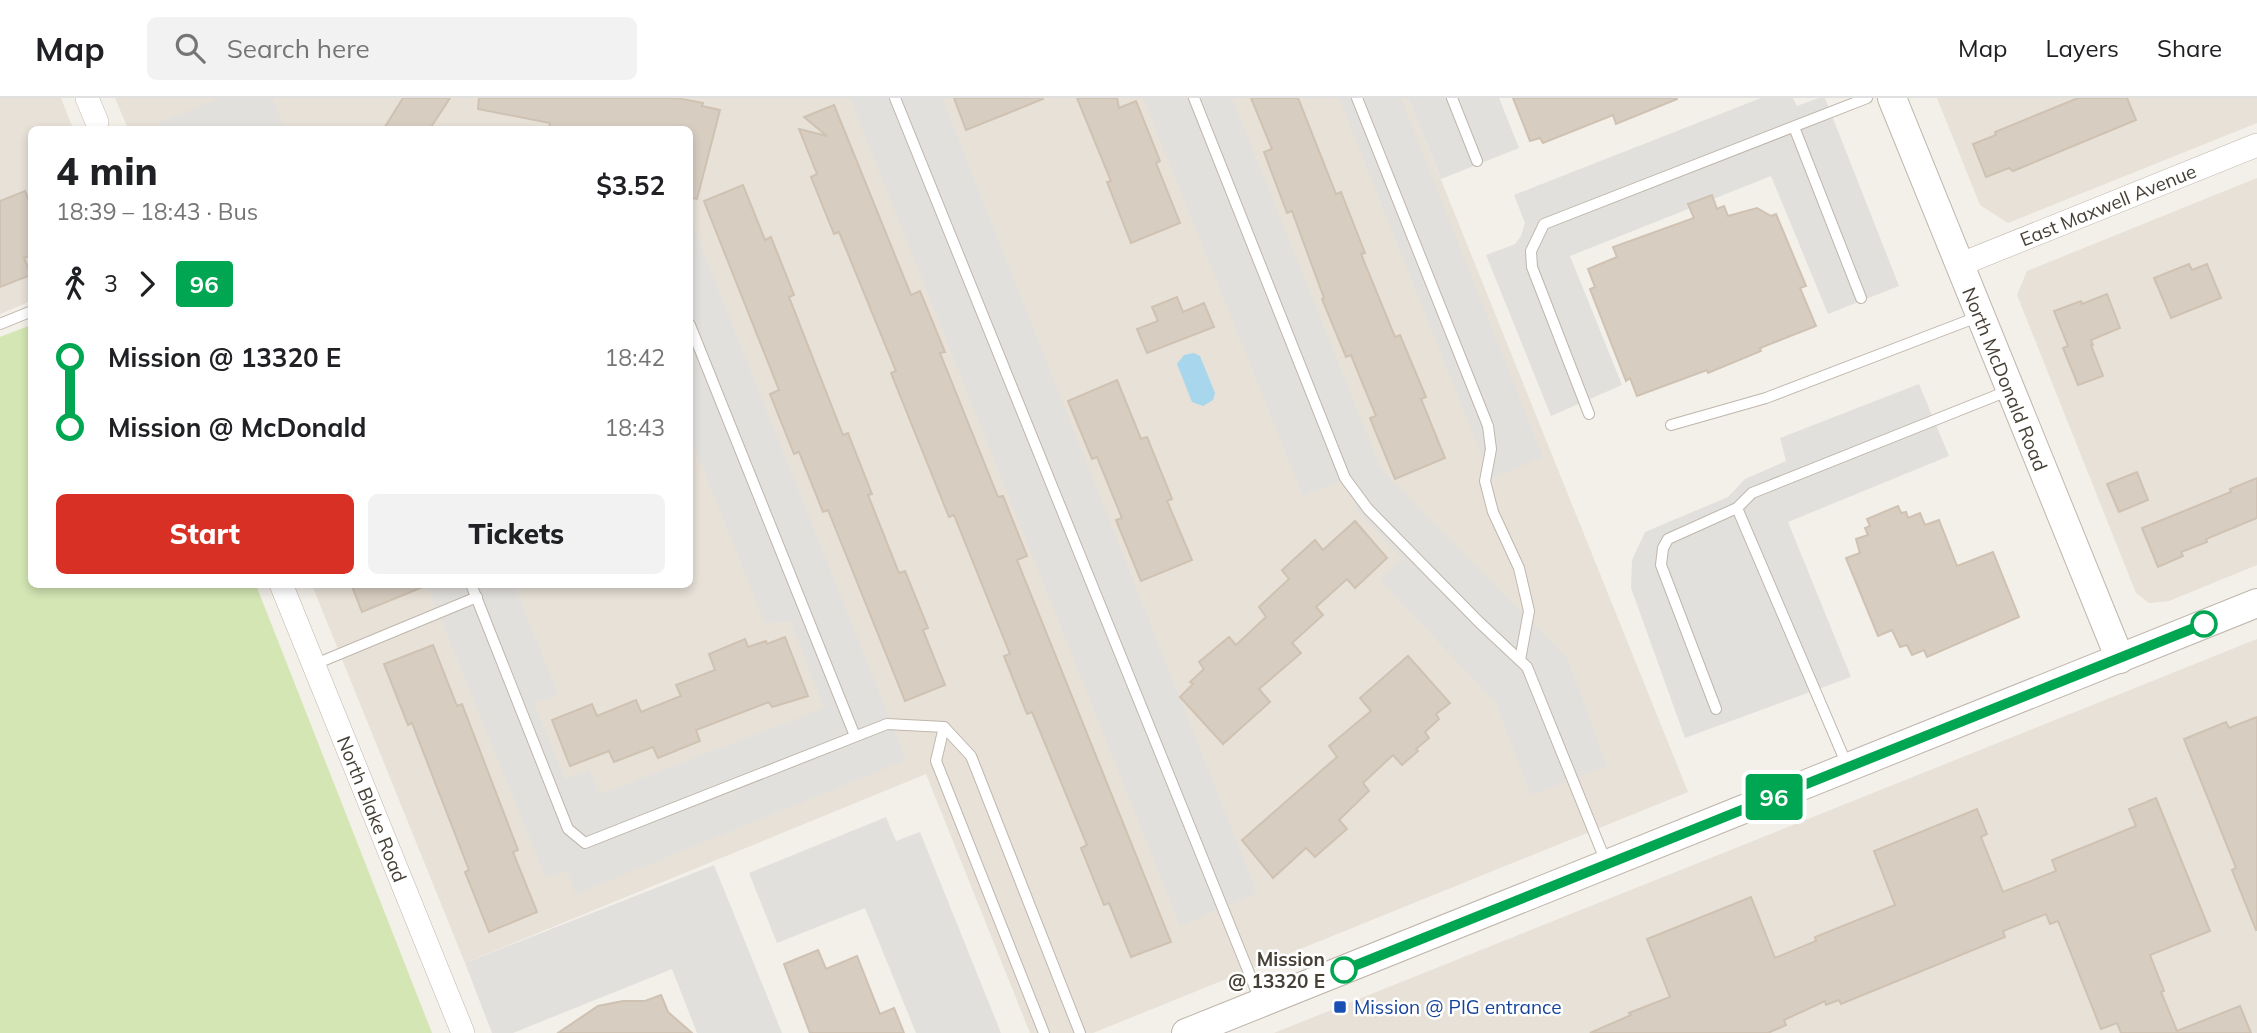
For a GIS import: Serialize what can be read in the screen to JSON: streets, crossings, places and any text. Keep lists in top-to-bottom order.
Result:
{
  "streets": {
    "street": ["East Maxwell Avenue", "North McDonald Road", "North Blake Road"]
  },
  "crossings": [
    ["East Maxwell Avenue", "North McDonald Road"]
  ],
  "places": {
    "other": ["Mission @ 13320 E"],
    "transit": ["Mission @ PIG entrance"]
  },
  "lines": ["bus line 96"],
  "page": {
    "header": "Map",
    "search": "Search here",
    "nav": ["Map", "Layers", "Share"],
    "on_map": "96",
    "heading": ["4 min", "18:39 – 18:43 · Bus", "$3.52"],
    "legs": ["3", "96"],
    "list": [
      {
        "name": "Mission @ 13320 E",
        "value": "18:42"
      },
      {
        "name": "Mission @ McDonald",
        "value": "18:43"
      }
    ],
    "buttons": ["Start", "Tickets"]
  }
}
